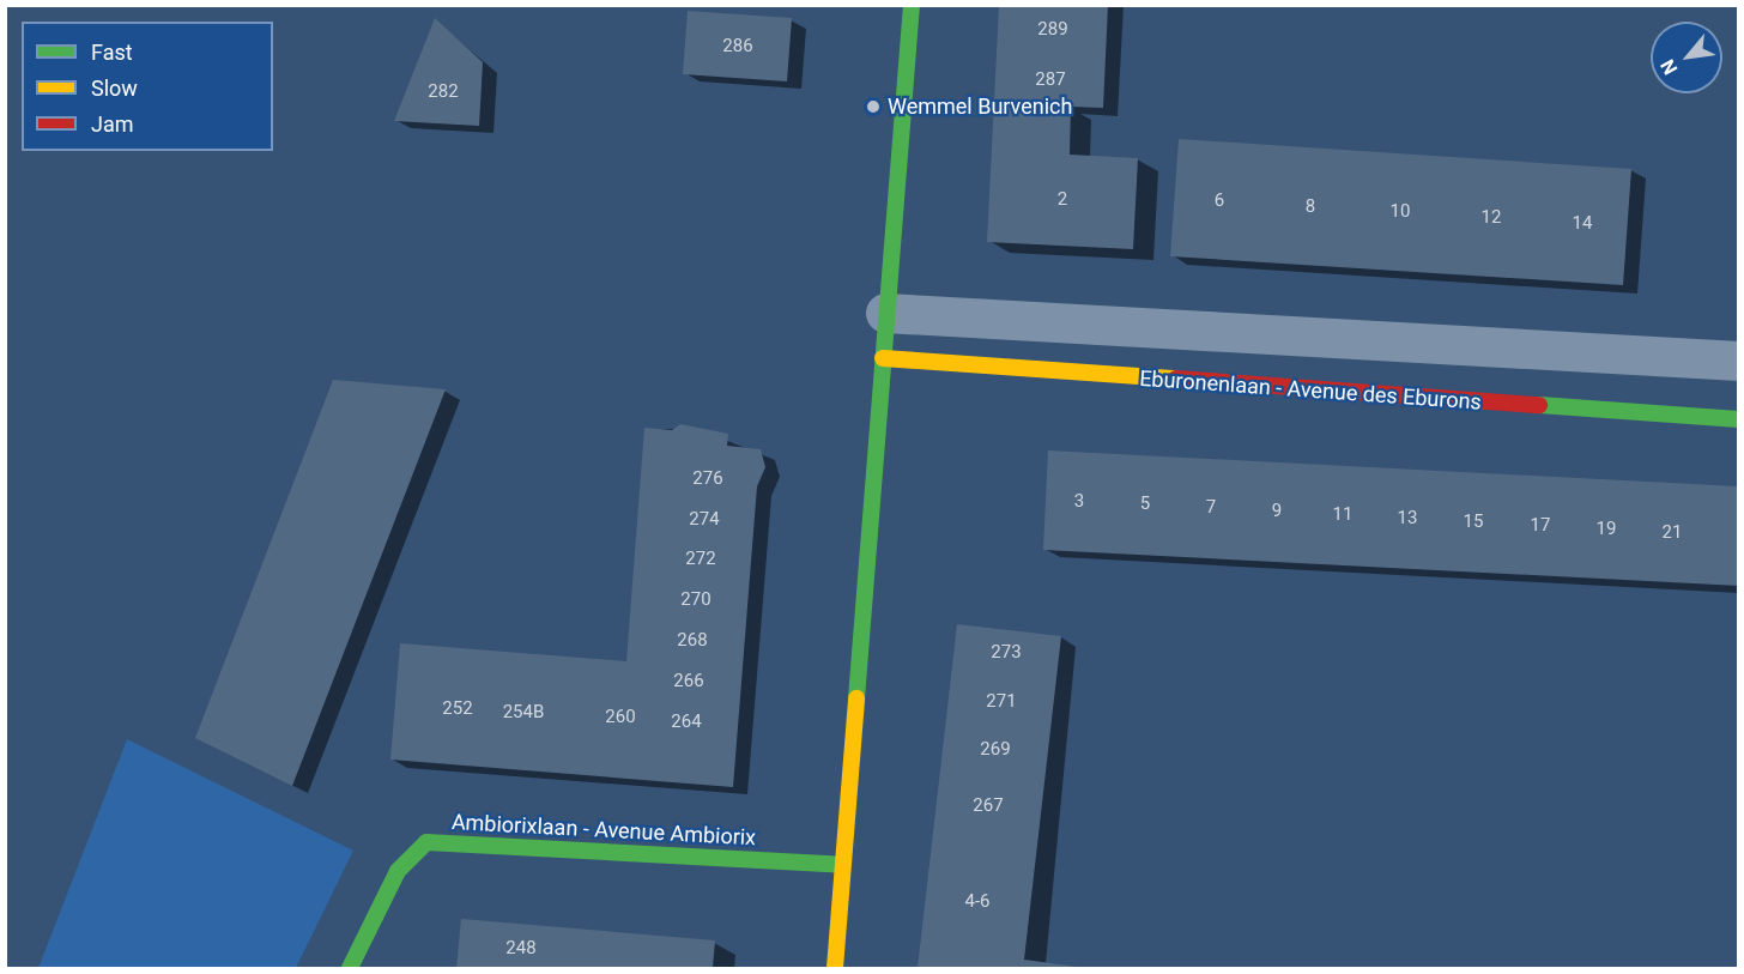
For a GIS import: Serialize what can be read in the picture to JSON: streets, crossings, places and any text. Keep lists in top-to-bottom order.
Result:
{
  "streets": {
    "street": ["Eburonenlaan - Avenue des Eburons", "Ambiorixlaan - Avenue Ambiorix"]
  },
  "places": ["Wemmel Burvenich"],
  "house_numbers": [
    "289",
    "286",
    "287",
    "282",
    "2",
    "6",
    "8",
    "10",
    "12",
    "14",
    "276",
    "3",
    "5",
    "7",
    "9",
    "11",
    "13",
    "274",
    "15",
    "17",
    "19",
    "21",
    "272",
    "270",
    "268",
    "273",
    "266",
    "271",
    "252",
    "254B",
    "260",
    "264",
    "269",
    "267",
    "4-6",
    "248"
  ],
  "legend": ["Fast", "Slow", "Jam"],
  "north": "bottom left"
}
